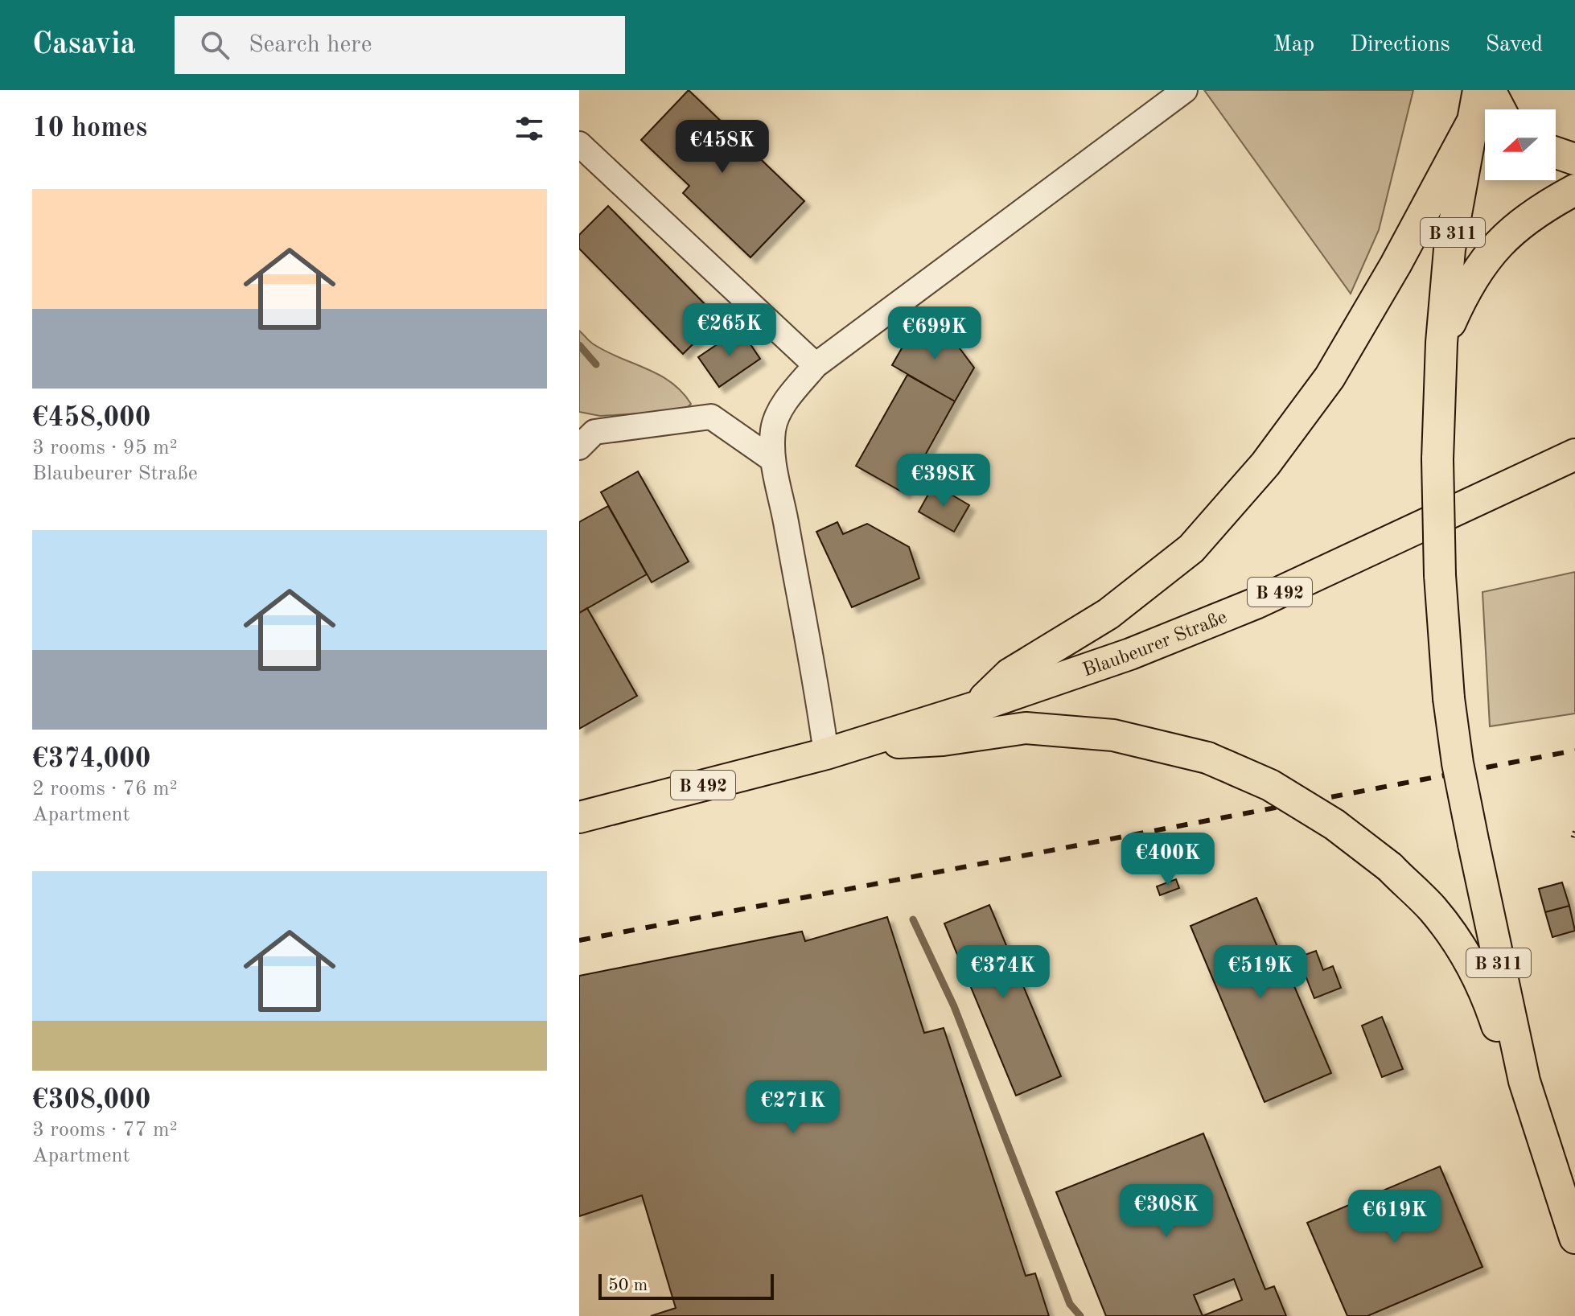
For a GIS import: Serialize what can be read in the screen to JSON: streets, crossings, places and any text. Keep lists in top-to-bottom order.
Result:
{
  "streets": {
    "main road": ["B 311", "B 492", "Blaubeurer Straße"]
  },
  "scale_bar": "50 m",
  "north": "left",
  "page": {
    "header": "Casavia",
    "search": "Search here",
    "nav": ["Map", "Directions", "Saved"],
    "heading": "10 homes",
    "price": [
      "€458K",
      "€265K",
      "€699K",
      "€398K",
      "€400K",
      "€374K",
      "€519K",
      "€271K",
      "€308K",
      "€619K"
    ],
    "list": [
      {
        "name": "€458,000",
        "note": "3 rooms · 95 m² · Blaubeurer Straße"
      },
      {
        "name": "€374,000",
        "note": "2 rooms · 76 m² · Apartment"
      },
      {
        "name": "€308,000",
        "note": "3 rooms · 77 m² · Apartment"
      }
    ],
    "scale": "50 m"
  }
}
